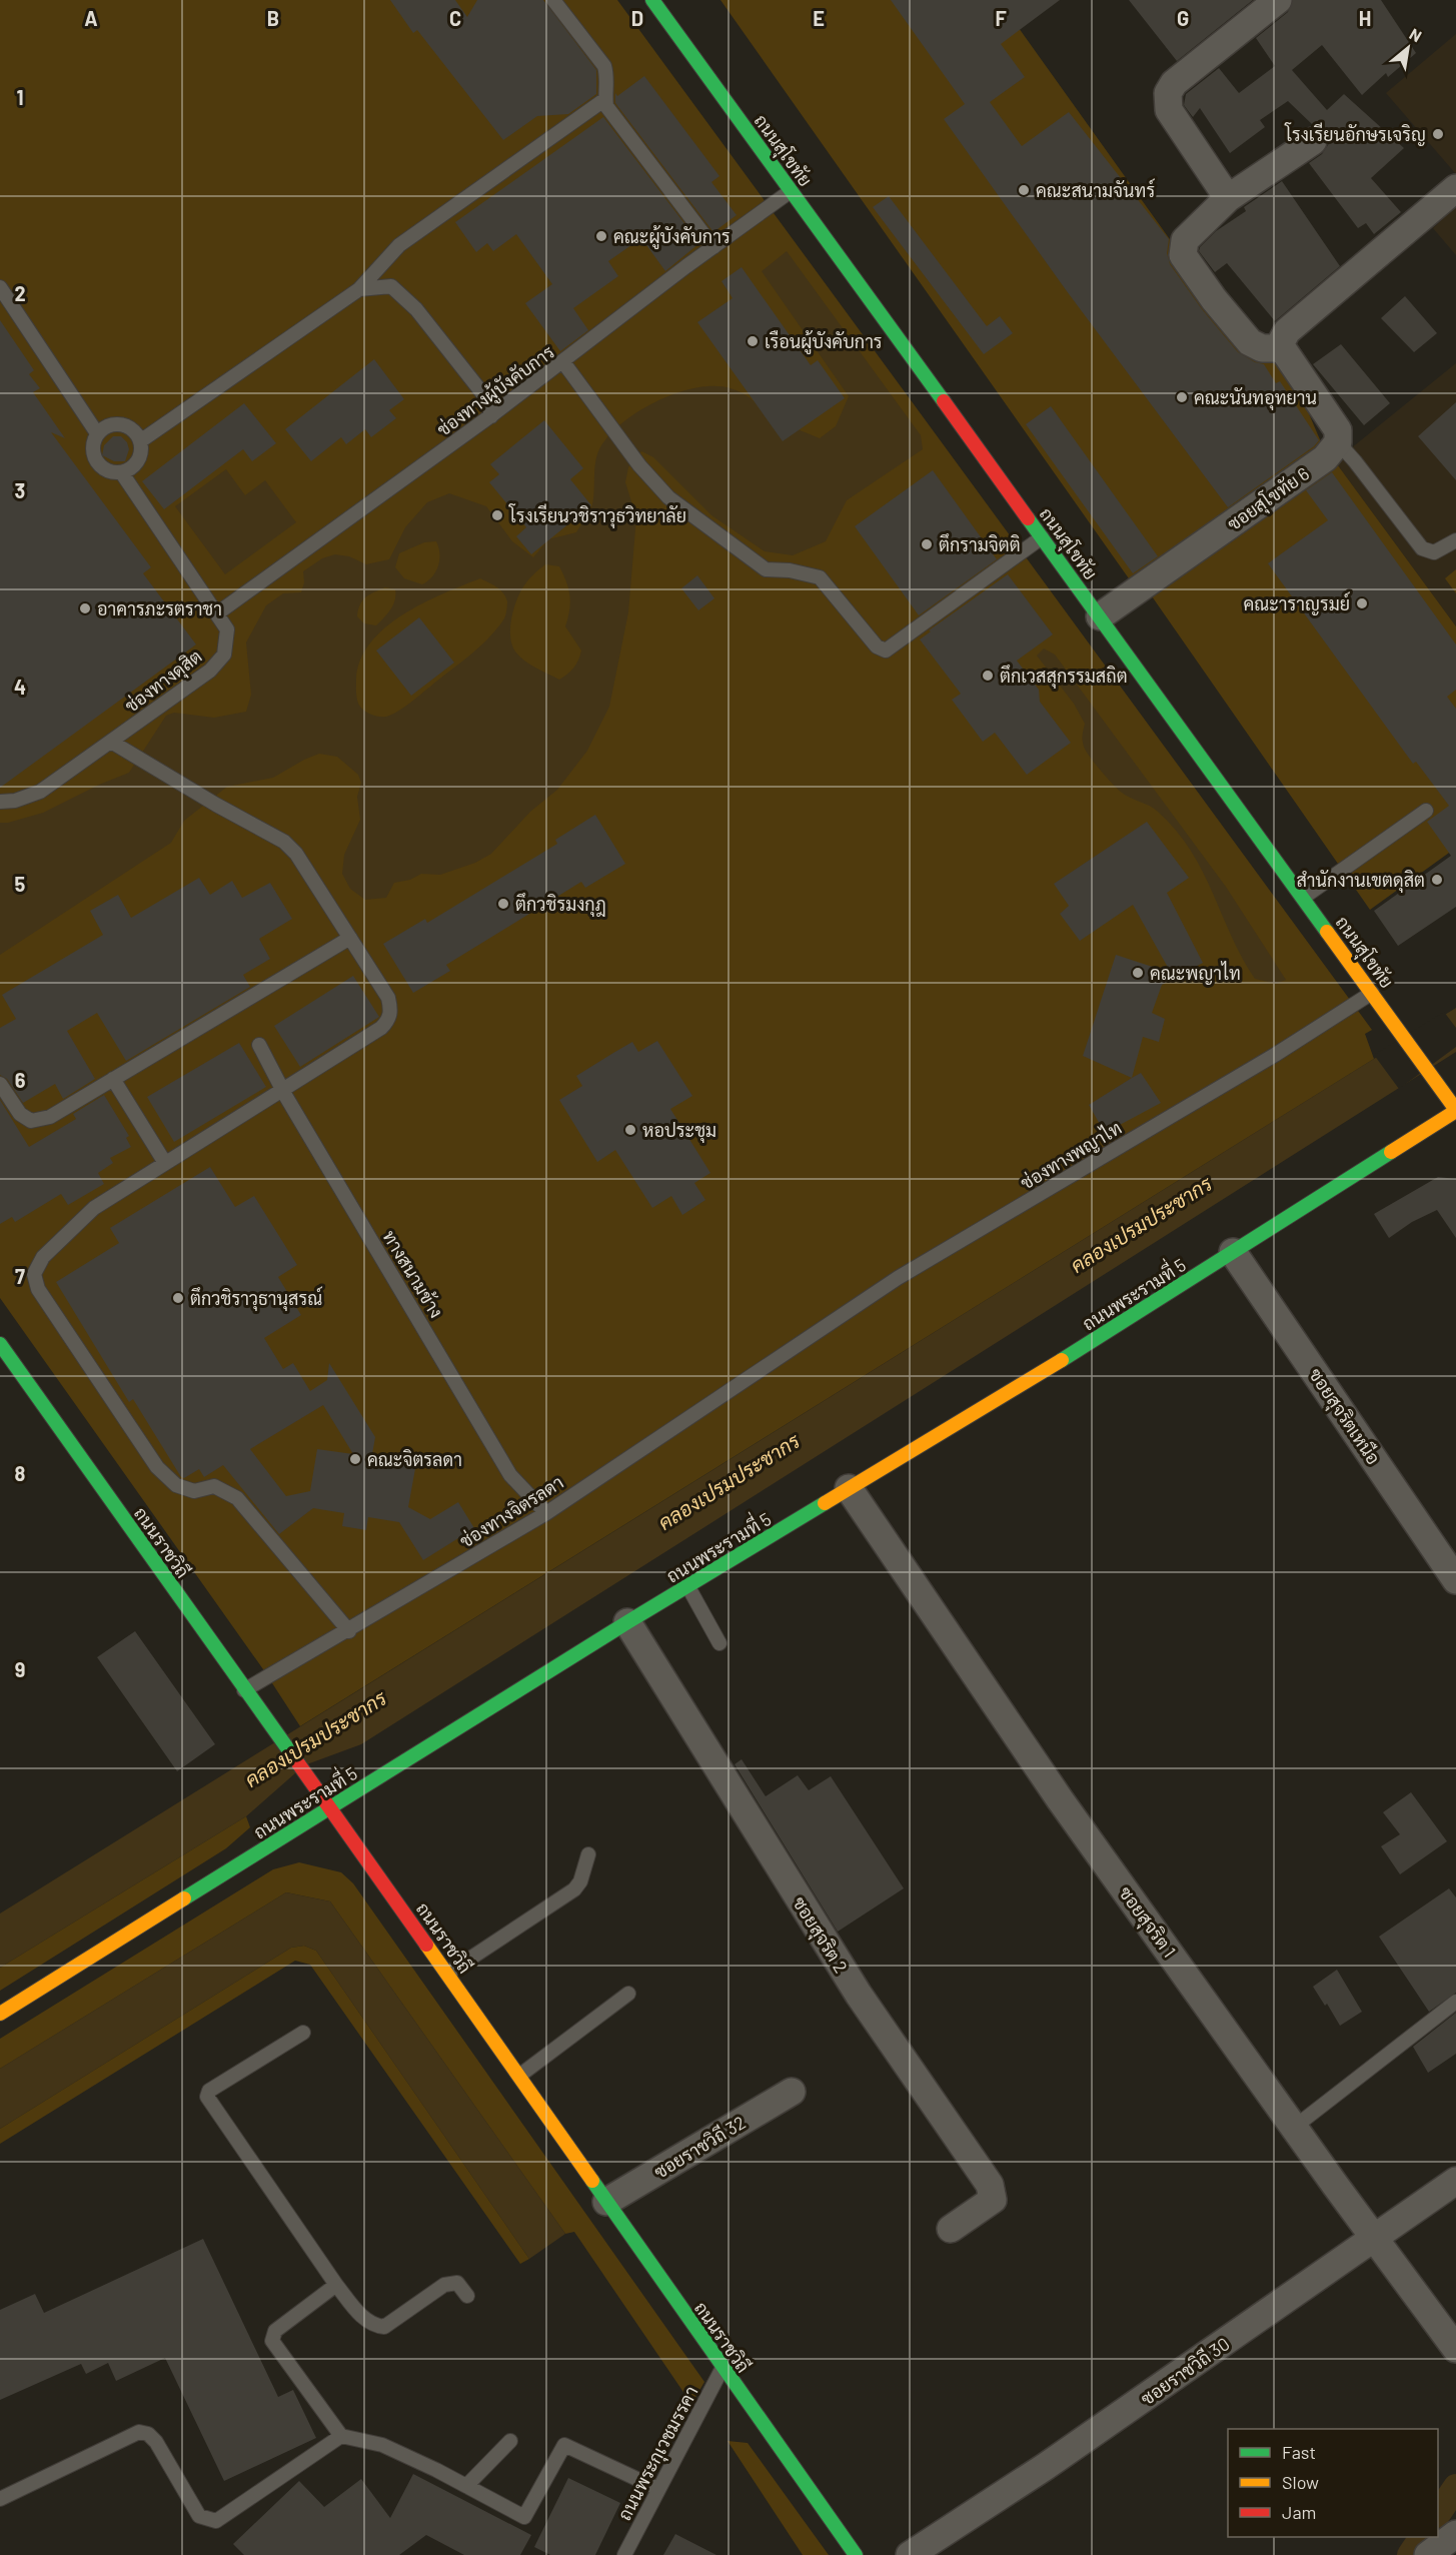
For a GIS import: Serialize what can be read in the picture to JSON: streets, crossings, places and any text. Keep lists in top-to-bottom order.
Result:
{
  "streets": {
    "main road": ["ถนนสุโขทัย", "ถนนพระรามที่ 5", "ถนนราชวิถี"],
    "street": [
      "ซอยสุโขทัย 6",
      "ซอยสุจริตเหนือ",
      "ซอยสุจริต 1",
      "ซอยสุจริต 2",
      "ซอยราชวิถี 32",
      "ซอยราชวิถี 30"
    ],
    "lane": [
      "ช่องทางผู้บังคับการ",
      "ช่องทางดุสิต",
      "ช่องทางพญาไท",
      "ทางสนามข้าง",
      "ช่องทางจิตรลดา",
      "ถนนพระกุเวชมรรคา"
    ]
  },
  "crossings": [
    ["ถนนสุโขทัย", "ช่องทางผู้บังคับการ"],
    ["ถนนสุโขทัย", "ซอยสุโขทัย 6"],
    ["ถนนสุโขทัย", "ช่องทางพญาไท"],
    ["ถนนสุโขทัย", "ถนนพระรามที่ 5"],
    ["ช่องทางผู้บังคับการ", "ช่องทางดุสิต"],
    ["ช่องทางพญาไท", "ช่องทางจิตรลดา"],
    ["ทางสนามข้าง", "ช่องทางจิตรลดา"],
    ["ถนนพระรามที่ 5", "ซอยสุจริตเหนือ"],
    ["ถนนพระรามที่ 5", "ถนนราชวิถี"],
    ["ถนนพระรามที่ 5", "ซอยสุจริต 1"],
    ["ถนนพระรามที่ 5", "ซอยสุจริต 2"],
    ["ช่องทางจิตรลดา", "ถนนราชวิถี"],
    ["ถนนราชวิถี", "ซอยราชวิถี 32"],
    ["ถนนราชวิถี", "ถนนพระกุเวชมรรคา"],
    ["ซอยสุจริต 1", "ซอยราชวิถี 30"]
  ],
  "water": ["คลองเปรมประชากร"],
  "places": [
    "โรงเรียนอักษรเจริญ",
    "คณะสนามจันทร์",
    "คณะผู้บังคับการ",
    "เรือนผู้บังคับการ",
    "คณะนันทอุทยาน",
    "โรงเรียนวชิราวุธวิทยาลัย",
    "ตึกรามจิตติ",
    "คณะาราญรมย์",
    "อาคารภะรตราชา",
    "ตึกเวสสุกรรมสถิต",
    "สำนักงานเขตดุสิต",
    "ตึกวชิรมงกุฎ",
    "คณะพญาไท",
    "หอประชุม",
    "ตึกวชิราวุธานุสรณ์",
    "คณะจิตรลดา"
  ],
  "legend": ["Fast", "Slow", "Jam"],
  "north": "top right",
  "grid": {
    "columns": [
      "A",
      "B",
      "C",
      "D",
      "E",
      "F",
      "G",
      "H"
    ],
    "rows": [
      "1",
      "2",
      "3",
      "4",
      "5",
      "6",
      "7",
      "8",
      "9"
    ]
  }
}
